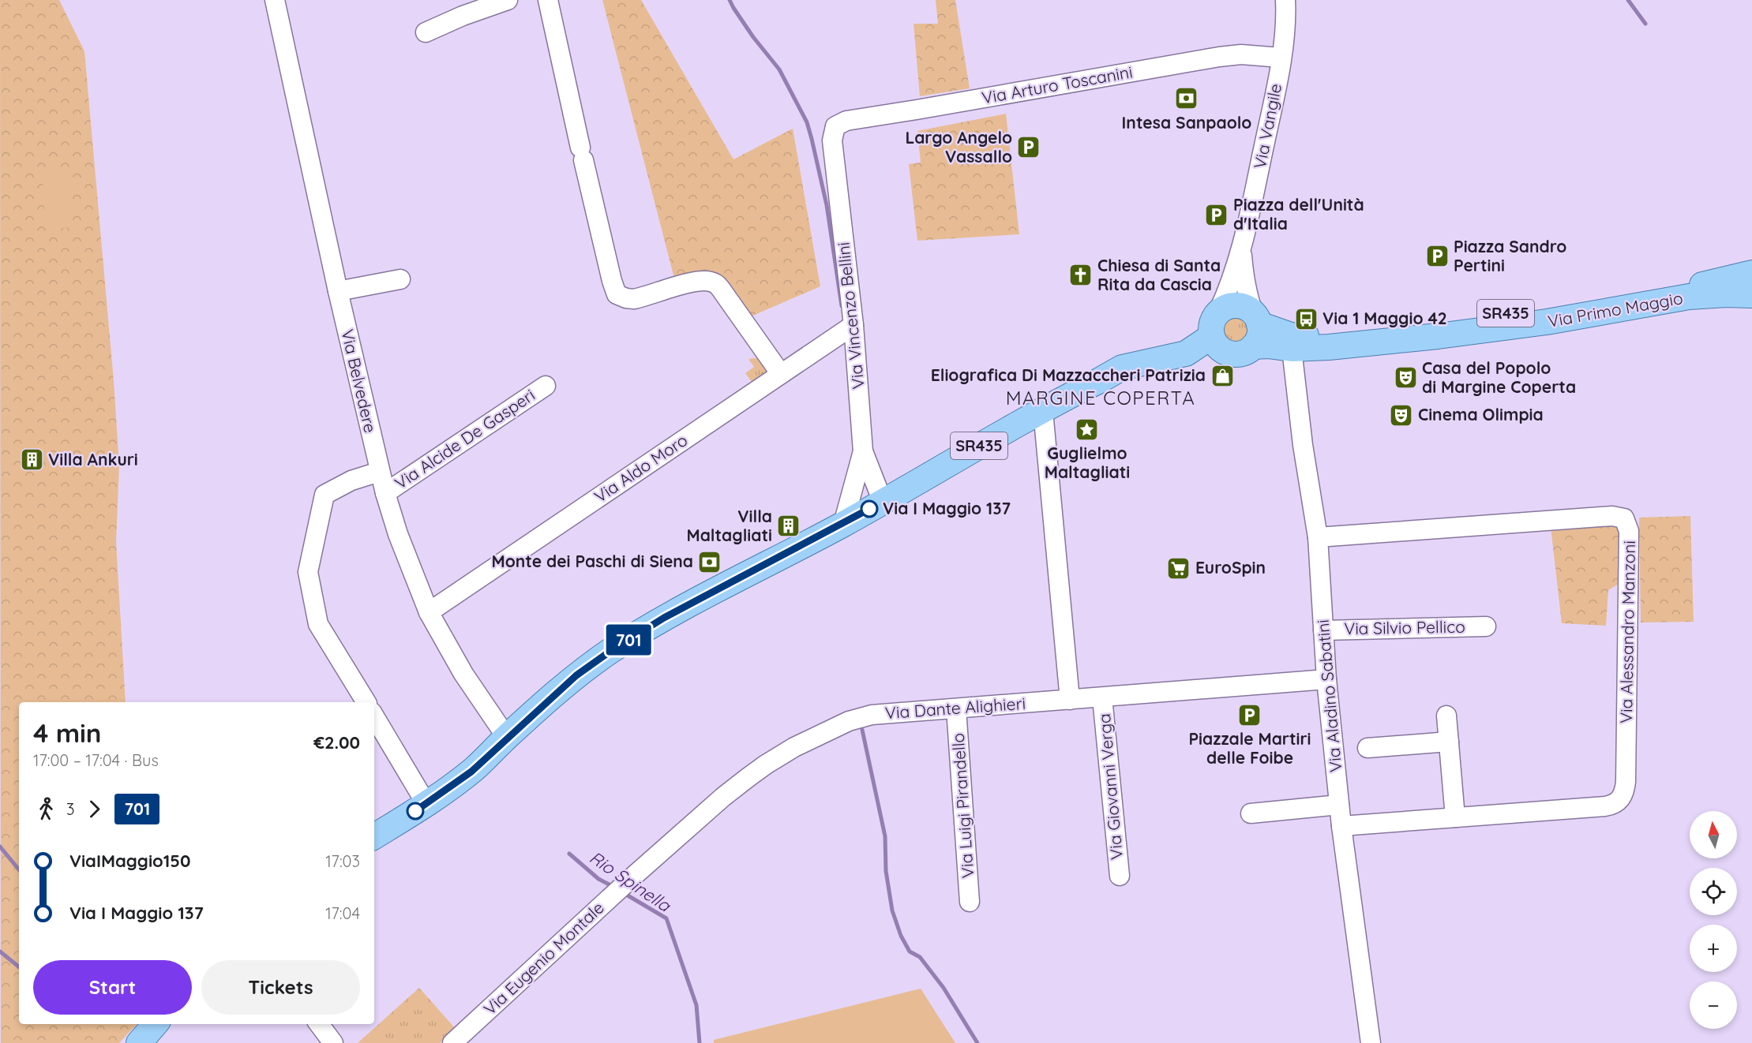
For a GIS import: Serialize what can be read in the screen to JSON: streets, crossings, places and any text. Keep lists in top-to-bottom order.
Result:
{
  "streets": {
    "main road": ["Via Primo Maggio", "SR435"],
    "street": [
      "Via Arturo Toscanini",
      "Via Vangile",
      "Via Vincenzo Bellini",
      "Via Belvedere",
      "Via Alcide De Gasperi",
      "Via Aldo Moro",
      "Via Silvio Pellico",
      "Via Alessandro Manzoni",
      "Via Aladino Sabatini",
      "Via Dante Alighieri",
      "Via Giovanni Verga",
      "Via Luigi Pirandello",
      "Via Eugenio Montale"
    ]
  },
  "crossings": [
    ["Via Arturo Toscanini", "Via Vangile"],
    ["Via Arturo Toscanini", "Via Vincenzo Bellini"],
    ["Via Primo Maggio", "SR435"],
    ["Via Primo Maggio", "Via Aladino Sabatini"],
    ["SR435", "Via Vincenzo Bellini"],
    ["SR435", "Via Belvedere"],
    ["Via Vincenzo Bellini", "Via Aldo Moro"],
    ["Via Belvedere", "Via Alcide De Gasperi"],
    ["Via Belvedere", "Via Aldo Moro"],
    ["Via Silvio Pellico", "Via Aladino Sabatini"],
    ["Via Alessandro Manzoni", "Via Aladino Sabatini"],
    ["Via Aladino Sabatini", "Via Dante Alighieri"],
    ["Via Dante Alighieri", "Via Giovanni Verga"],
    ["Via Dante Alighieri", "Via Luigi Pirandello"],
    ["Via Dante Alighieri", "Via Eugenio Montale"]
  ],
  "districts": ["MARGINE COPERTA"],
  "water": ["Rio Spinella"],
  "places": {
    "bank": ["Intesa Sanpaolo", "Monte dei Paschi di Siena"],
    "parking": [
      "Largo Angelo Vassallo",
      "Piazza dell'Unità d'Italia",
      "Piazza Sandro Pertini",
      "Piazzale Martiri delle Foibe"
    ],
    "church": ["Chiesa di Santa Rita da Cascia"],
    "bus stop": ["Via 1 Maggio 42"],
    "shop": ["Eliografica Di Mazzaccheri Patrizia"],
    "theatre": ["Casa del Popolo di Margine Coperta", "Cinema Olimpia"],
    "place": ["Guglielmo Maltagliati"],
    "building": ["Villa Ankuri", "Villa Maltagliati"],
    "other": ["Via I Maggio 137"],
    "supermarket": ["EuroSpin"]
  },
  "lines": ["bus line 701"],
  "north": "top",
  "page": {
    "on_map": "701",
    "heading": ["4 min", "17:00 – 17:04 · Bus", "€2.00"],
    "legs": ["3", "701"],
    "map_buttons": ["+", "−"],
    "list": [
      {
        "name": "ViaIMaggio150",
        "value": "17:03"
      },
      {
        "name": "Via I Maggio 137",
        "value": "17:04"
      }
    ],
    "buttons": ["Start", "Tickets"]
  }
}
